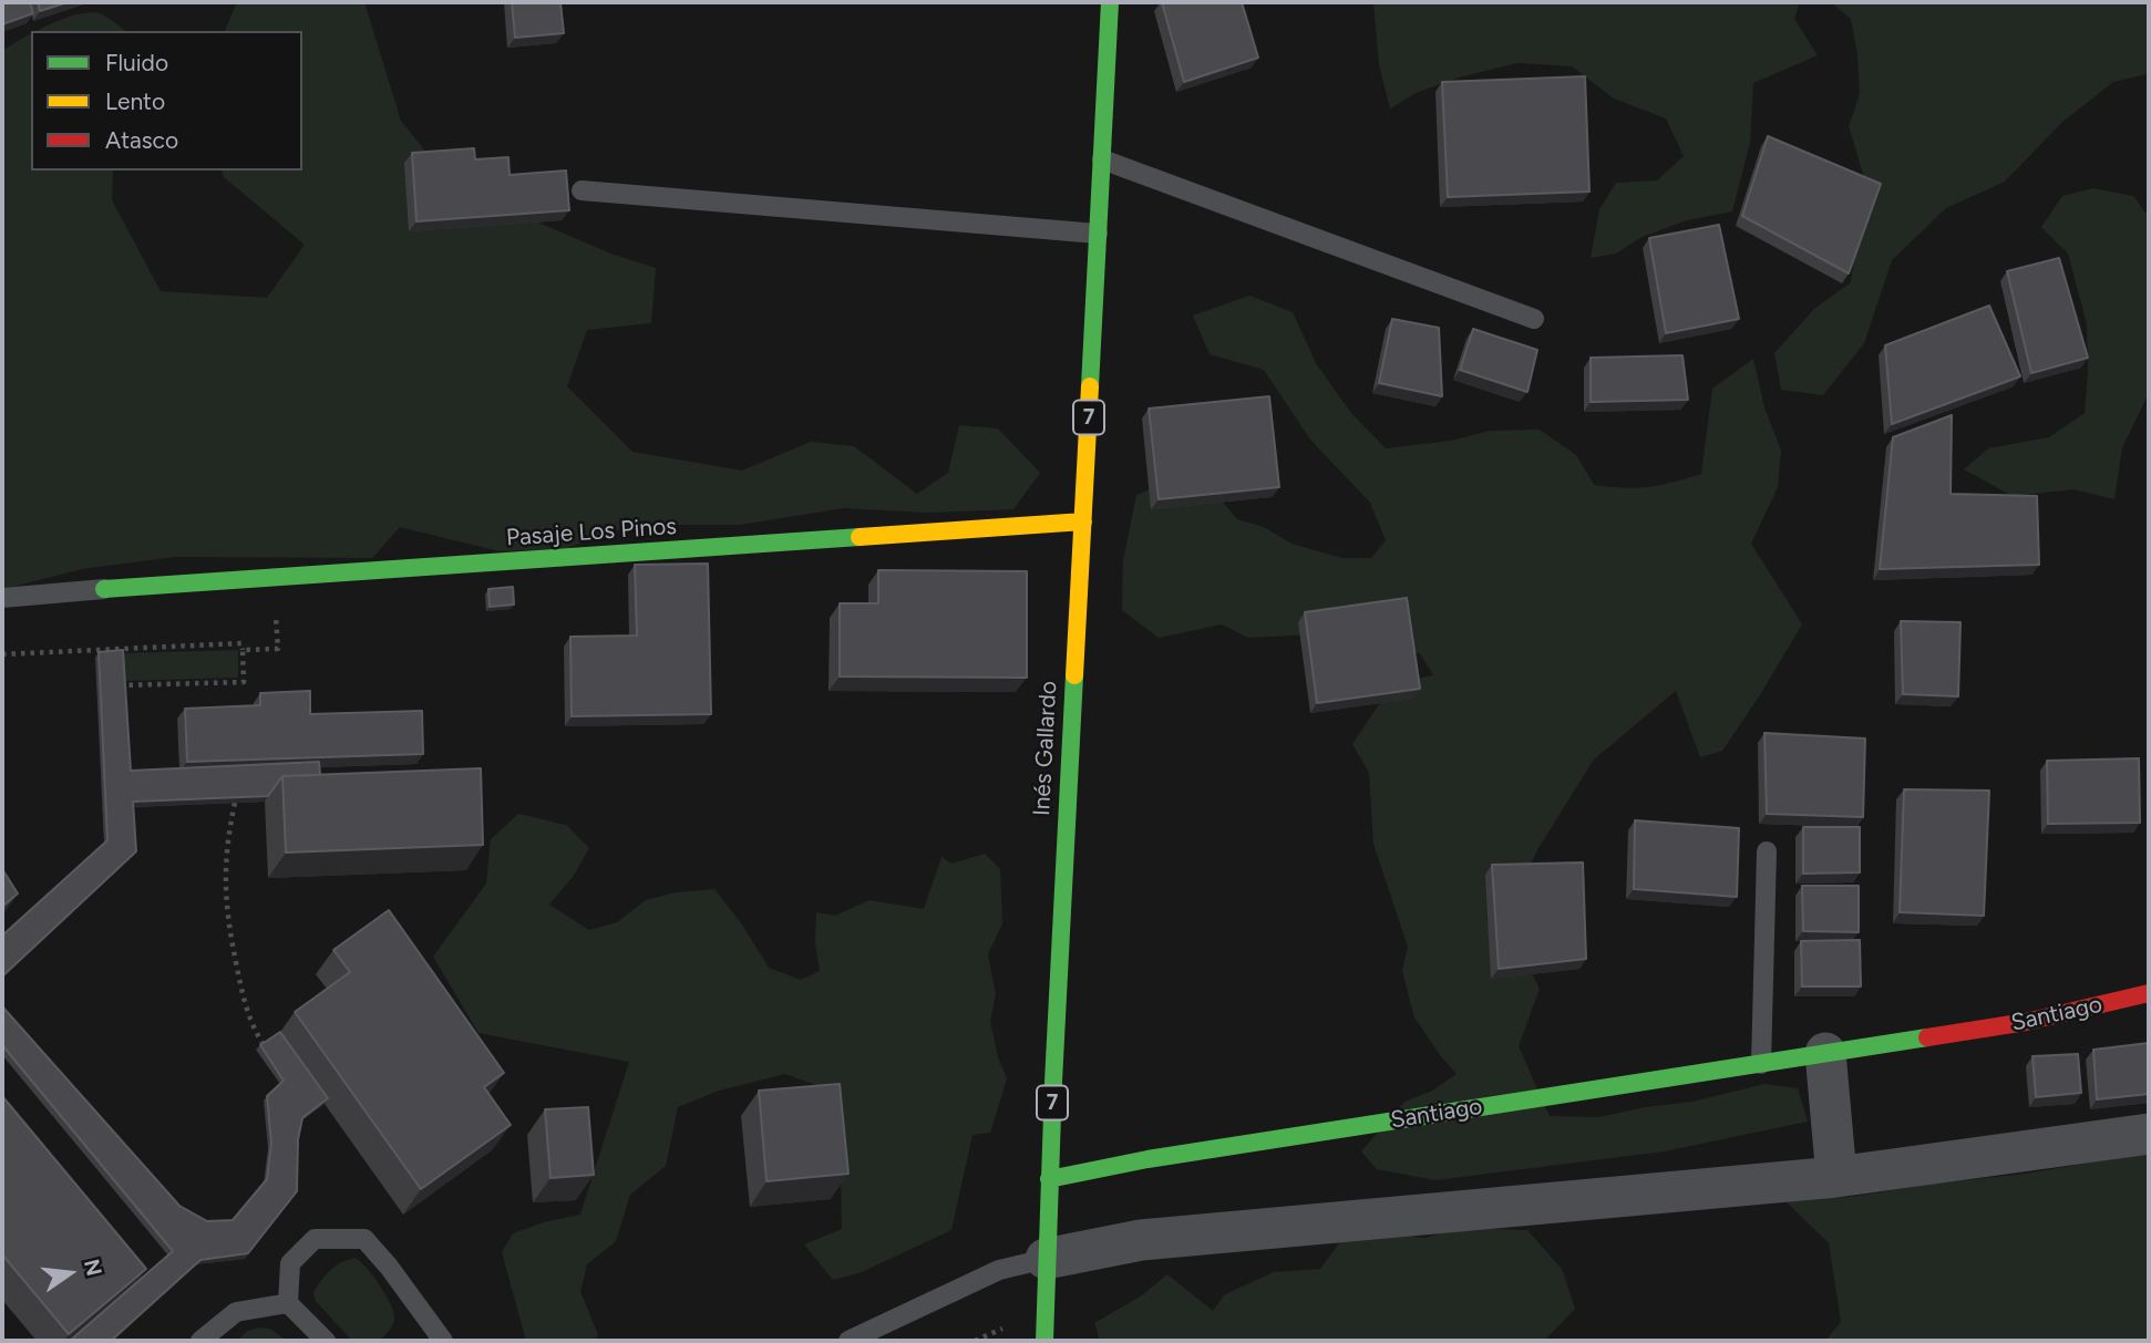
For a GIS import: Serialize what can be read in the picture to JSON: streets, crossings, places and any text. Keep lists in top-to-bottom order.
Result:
{
  "streets": {
    "main road": [
      "7",
      "Pasaje Los Pinos",
      "Inés Gallardo",
      "Santiago"
    ]
  },
  "crossings": [
    ["Pasaje Los Pinos", "Inés Gallardo"],
    ["Inés Gallardo", "Santiago"]
  ],
  "legend": ["Fluido", "Lento", "Atasco"],
  "north": "right"
}
